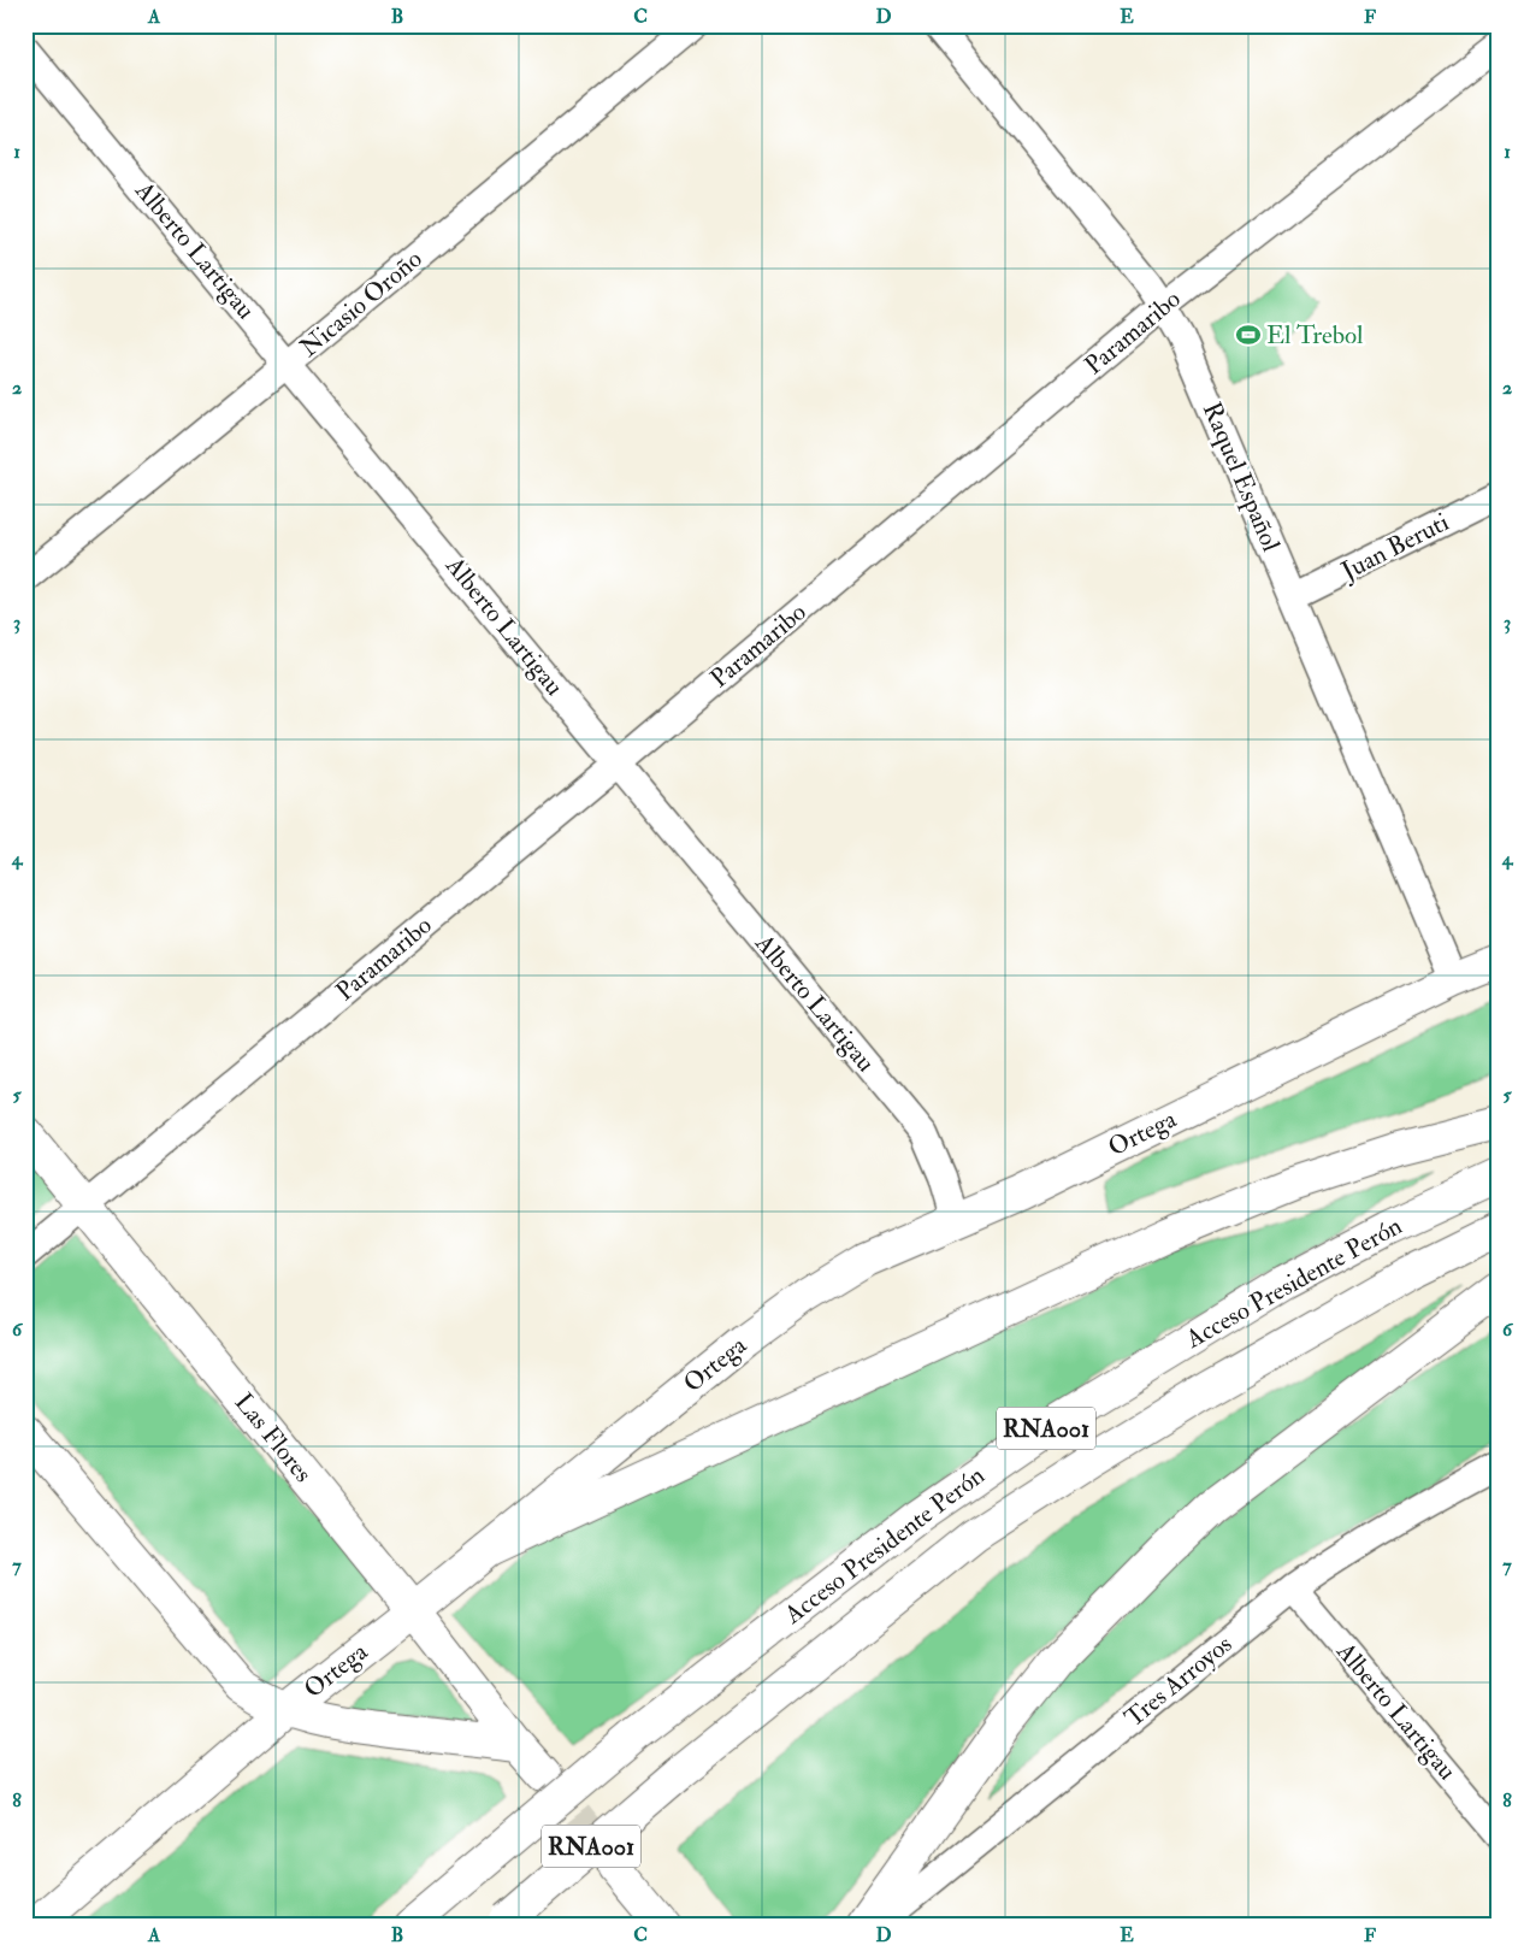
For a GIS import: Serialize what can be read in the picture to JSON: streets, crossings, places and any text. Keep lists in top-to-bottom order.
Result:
{
  "streets": {
    "main road": [
      "Ortega",
      "Acceso Presidente Perón",
      "RNA001",
      "Las Flores"
    ],
    "street": [
      "Alberto Lartigau",
      "Nicasio Oroño",
      "Paramaribo",
      "Raquel Español",
      "Juan Beruti",
      "Tres Arroyos"
    ]
  },
  "crossings": [
    ["Alberto Lartigau", "Nicasio Oroño"],
    ["Alberto Lartigau", "Paramaribo"],
    ["Alberto Lartigau", "Ortega"],
    ["Alberto Lartigau", "Tres Arroyos"],
    ["Paramaribo", "Raquel Español"],
    ["Paramaribo", "Las Flores"],
    ["Raquel Español", "Juan Beruti"],
    ["Raquel Español", "Ortega"],
    ["Ortega", "Las Flores"]
  ],
  "places": {
    "sports": ["El Trebol"]
  },
  "grid": {
    "columns": [
      "A",
      "B",
      "C",
      "D",
      "E",
      "F"
    ],
    "rows": [
      "1",
      "2",
      "3",
      "4",
      "5",
      "6",
      "7",
      "8"
    ]
  }
}
